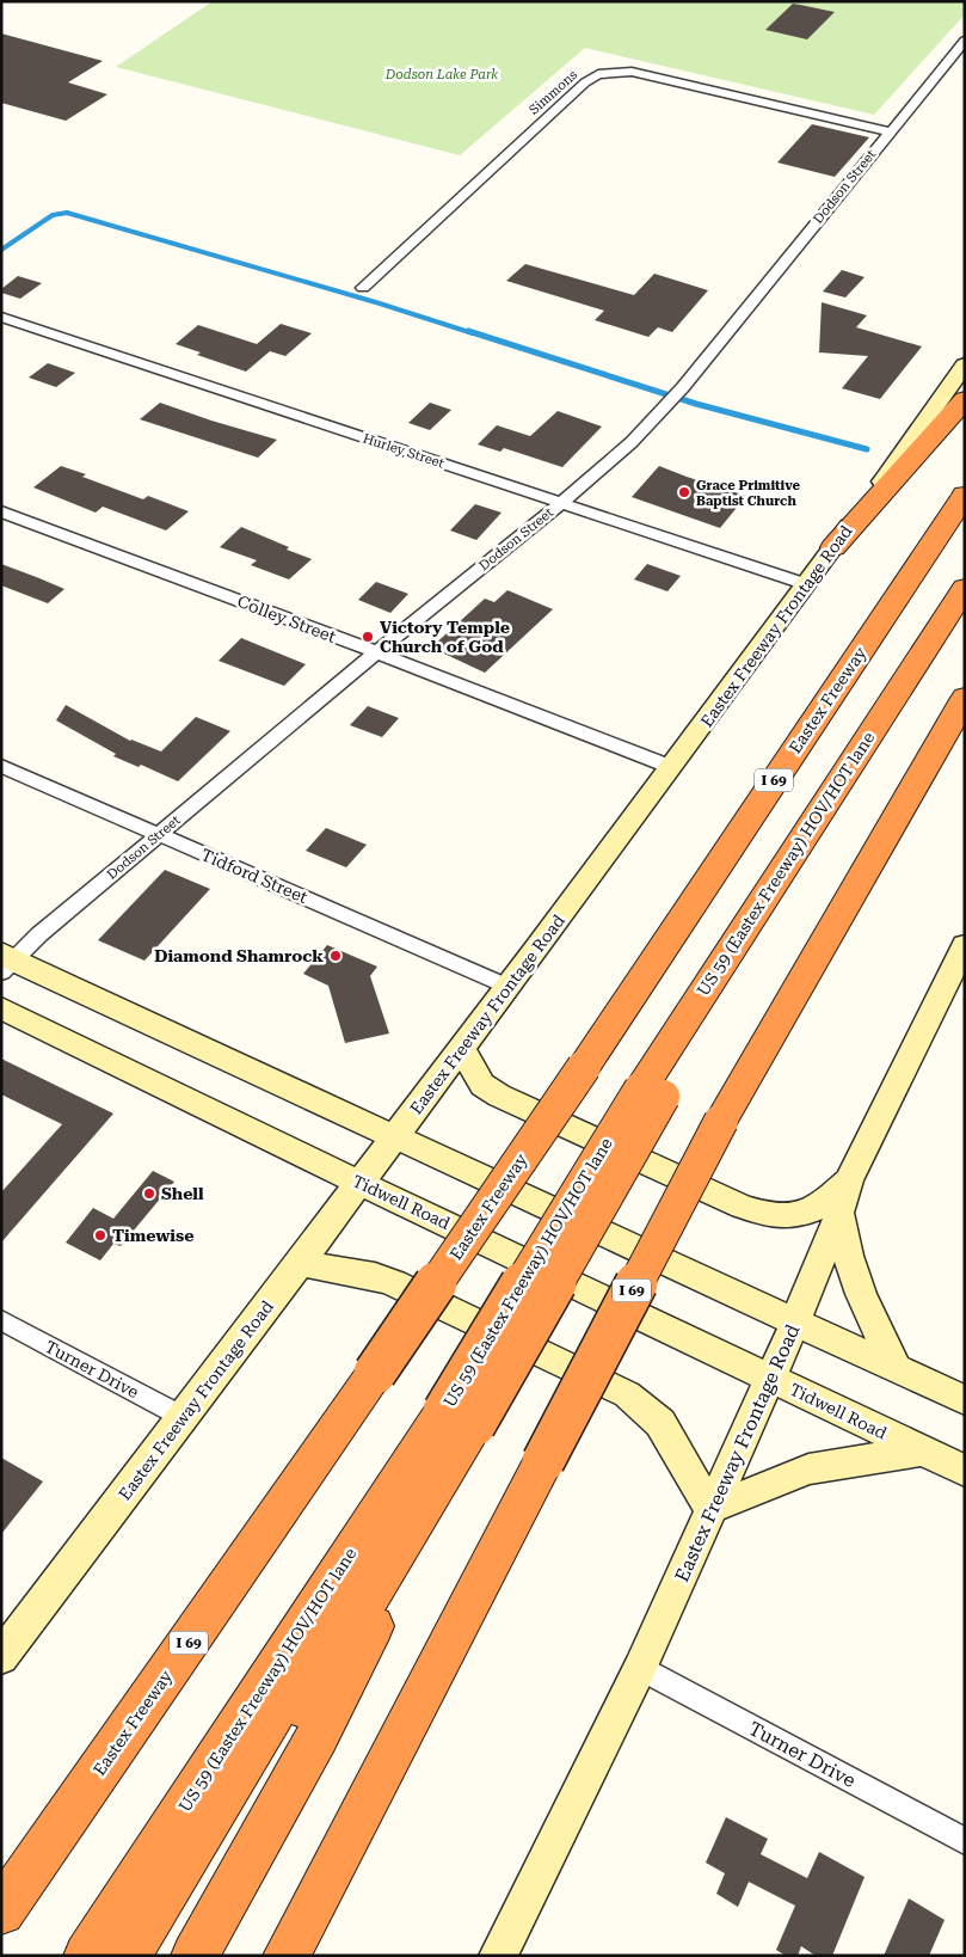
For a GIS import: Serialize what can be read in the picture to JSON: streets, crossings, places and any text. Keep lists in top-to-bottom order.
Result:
{
  "streets": {
    "highway": ["Eastex Freeway", "I 69", "US 59 (Eastex Freeway) HOV/HOT lane"],
    "main road": ["Eastex Freeway Frontage Road", "Tidwell Road"],
    "street": [
      "Simmons",
      "Dodson Street",
      "Hurley Street",
      "Colley Street",
      "Tidford Street",
      "Turner Drive"
    ]
  },
  "crossings": [
    ["Simmons", "Dodson Street"],
    ["Dodson Street", "Hurley Street"],
    ["Dodson Street", "Colley Street"],
    ["Dodson Street", "Tidford Street"],
    ["Hurley Street", "Eastex Freeway Frontage Road"],
    ["Colley Street", "Eastex Freeway Frontage Road"],
    ["Eastex Freeway Frontage Road", "Tidford Street"],
    ["Eastex Freeway Frontage Road", "Tidwell Road"],
    ["Eastex Freeway Frontage Road", "Turner Drive"]
  ],
  "parks": ["Dodson Lake Park"],
  "places": [
    "Grace Primitive Baptist Church",
    "Victory Temple Church of God",
    "Diamond Shamrock",
    "Shell",
    "Timewise"
  ]
}
